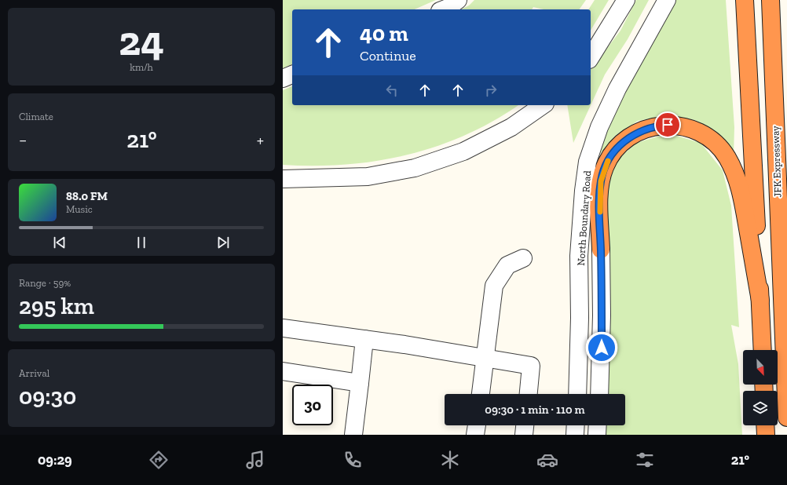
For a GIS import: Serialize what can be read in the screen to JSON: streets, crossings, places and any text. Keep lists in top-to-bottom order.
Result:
{
  "streets": {
    "highway": ["JFK Expressway"],
    "street": ["North Boundary Road"]
  },
  "north": "bottom right",
  "page": {
    "tile": [
      ["24", "km/h"],
      "Climate",
      ["Range · 59%", "295 km"],
      ["Arrival", "09:30"]
    ],
    "turn": ["40 m", "Continue"],
    "heat": ["−", "21°", "+"],
    "song": ["88.0 FM", "Music"],
    "limit": "30",
    "trip": "09:30 · 1 min · 110 m",
    "tabs": ["09:29", "21°"]
  }
}
